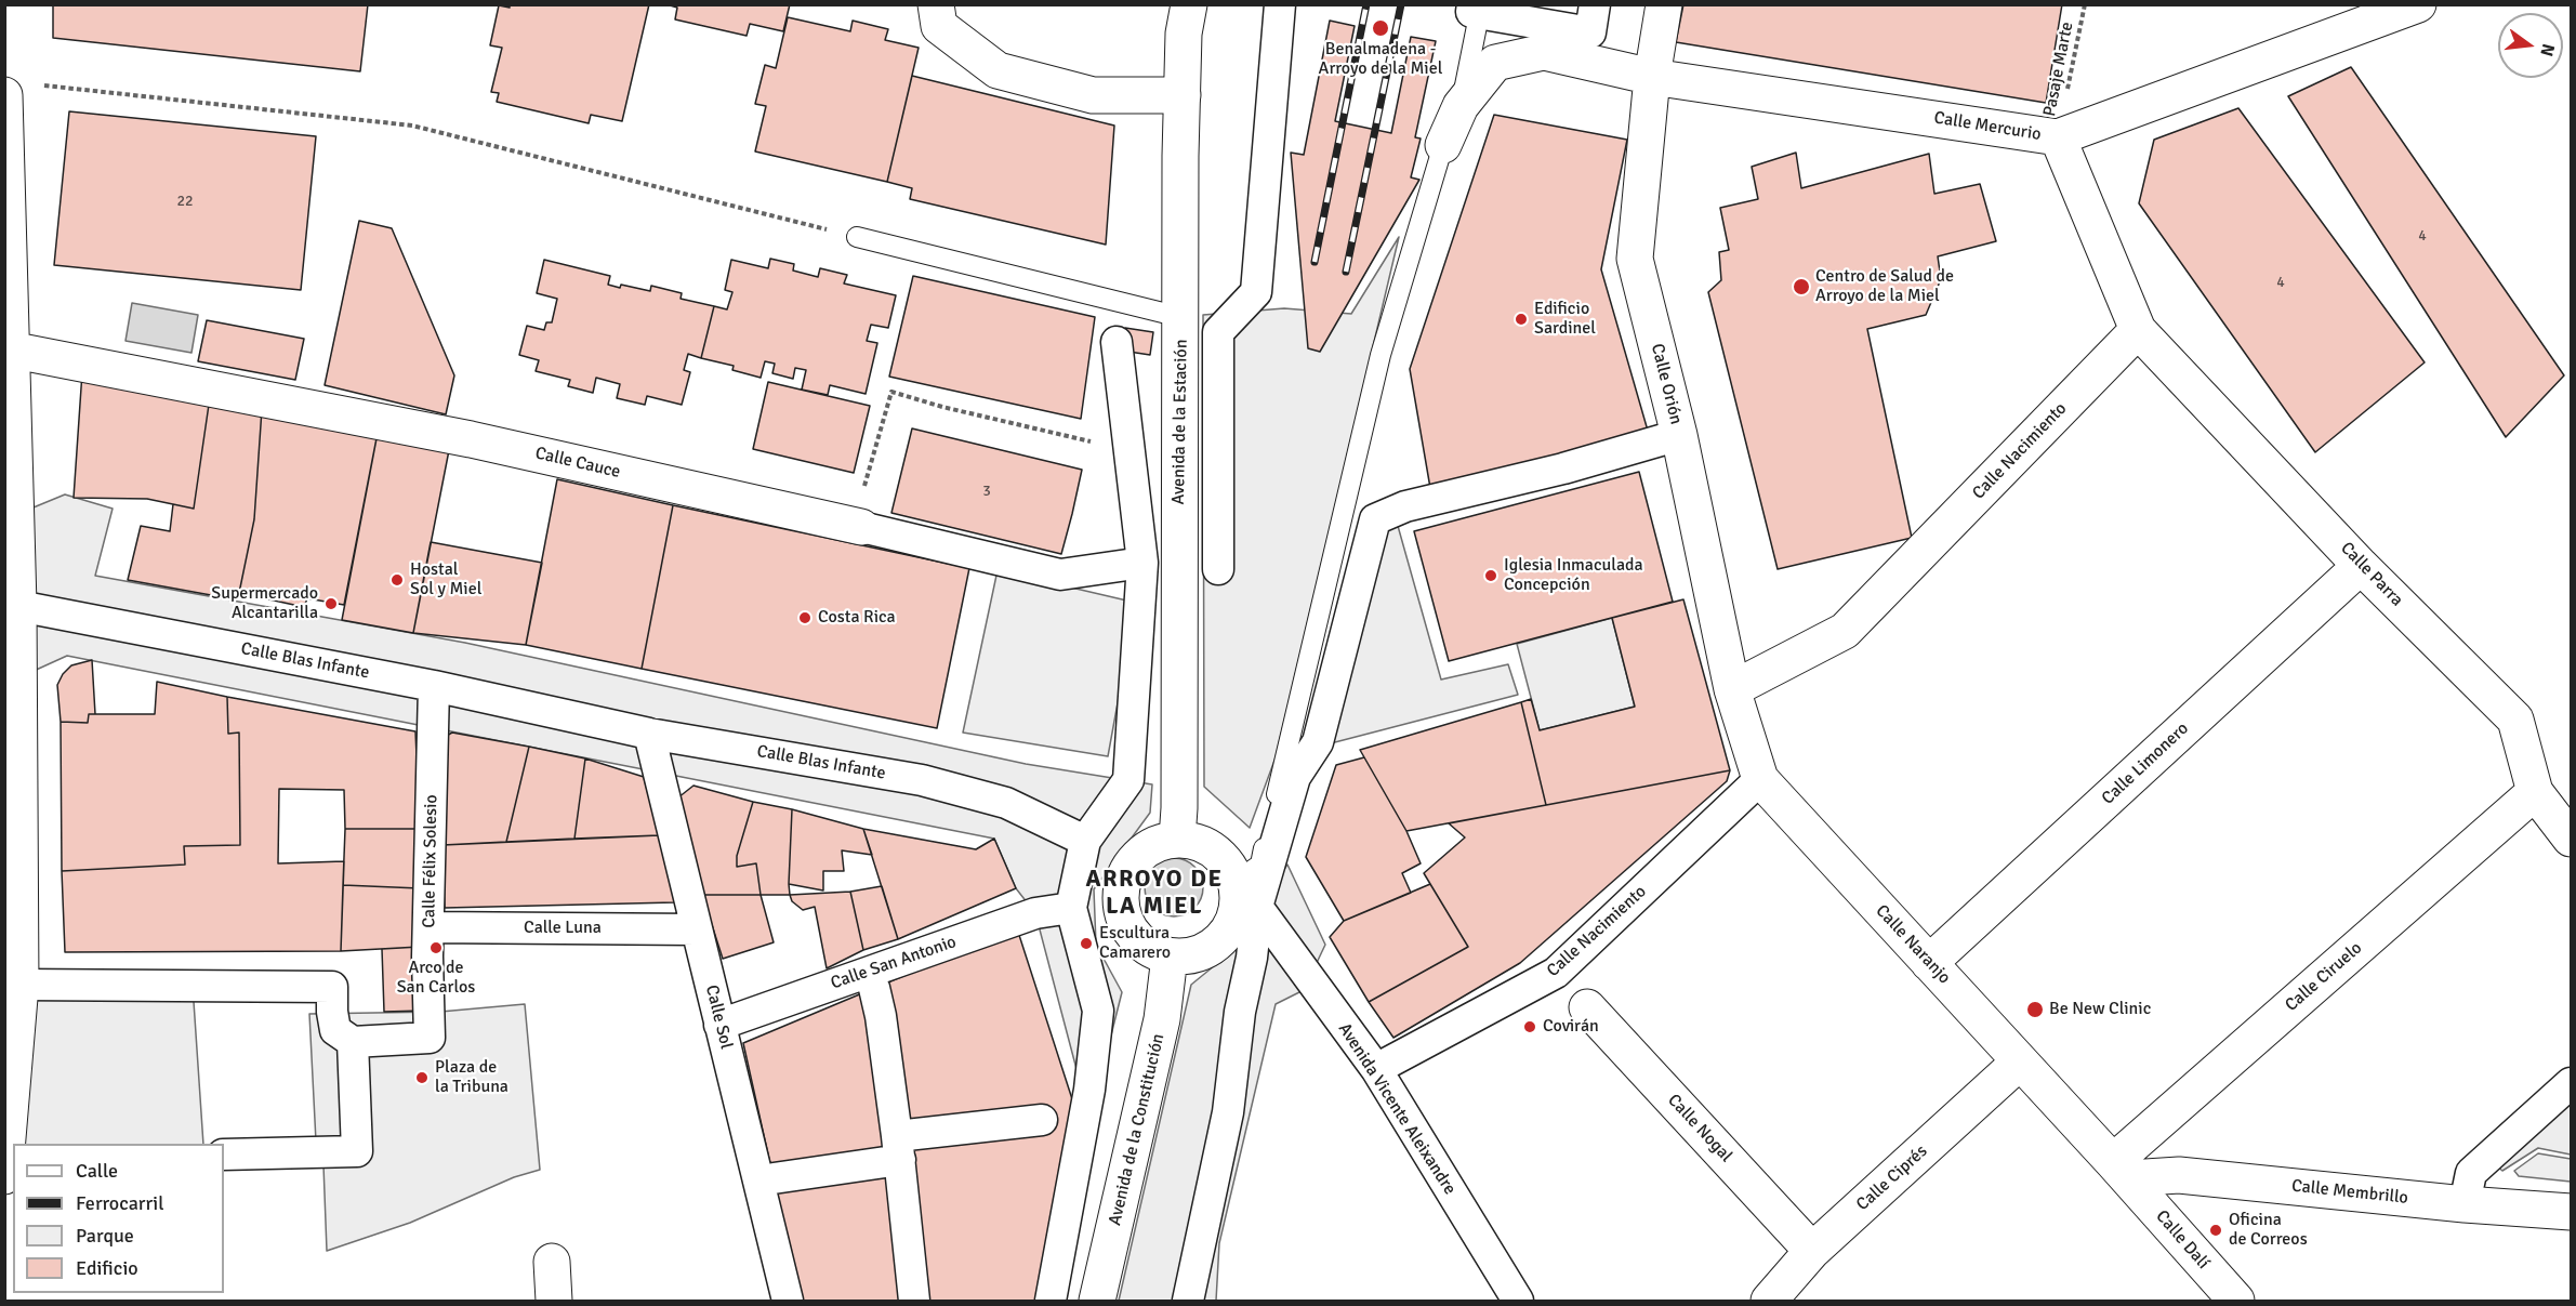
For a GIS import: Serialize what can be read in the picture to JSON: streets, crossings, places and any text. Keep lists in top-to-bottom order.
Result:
{
  "streets": {
    "street": [
      "Calle Mercurio",
      "Calle Orión",
      "Avenida de la Estación",
      "Calle Nacimiento",
      "Calle Cauce",
      "Calle Parra",
      "Calle Blas Infante",
      "Calle Limonero",
      "Calle Félix Solesio",
      "Calle Luna",
      "Calle Naranjo",
      "Calle San Antonio",
      "Calle Ciruelo",
      "Calle Sol",
      "Avenida Vicente Aleixandre",
      "Calle Nogal",
      "Avenida de la Constitución",
      "Calle Ciprés",
      "Calle Membrillo",
      "Calle Dalí"
    ],
    "path": ["Pasaje Marte"]
  },
  "crossings": [
    ["Pasaje Marte", "Calle Mercurio"],
    ["Calle Mercurio", "Calle Orión"],
    ["Calle Orión", "Calle Nacimiento"],
    ["Calle Orión", "Calle Naranjo"],
    ["Avenida de la Estación", "Avenida Vicente Aleixandre"],
    ["Avenida de la Estación", "Avenida de la Constitución"],
    ["Calle Nacimiento", "Calle Parra"],
    ["Calle Nacimiento", "Calle Naranjo"],
    ["Calle Nacimiento", "Avenida Vicente Aleixandre"],
    ["Calle Parra", "Calle Limonero"],
    ["Calle Parra", "Calle Ciruelo"],
    ["Calle Blas Infante", "Calle Félix Solesio"],
    ["Calle Blas Infante", "Calle Sol"],
    ["Calle Limonero", "Calle Naranjo"],
    ["Calle Félix Solesio", "Calle Luna"],
    ["Calle Luna", "Calle Sol"],
    ["Calle Naranjo", "Calle Ciruelo"],
    ["Calle Naranjo", "Calle Ciprés"],
    ["Calle Naranjo", "Calle Membrillo"],
    ["Calle Naranjo", "Calle Dalí"],
    ["Calle San Antonio", "Calle Sol"],
    ["Calle Ciruelo", "Calle Membrillo"],
    ["Calle Ciruelo", "Calle Dalí"],
    ["Avenida Vicente Aleixandre", "Avenida de la Constitución"],
    ["Calle Nogal", "Calle Ciprés"],
    ["Calle Membrillo", "Calle Dalí"]
  ],
  "districts": ["ARROYO DE LA MIEL"],
  "places": [
    "Benalmadena - Arroyo de la Miel",
    "Centro de Salud de Arroyo de la Miel",
    "Edificio Sardinel",
    "Iglesia Inmaculada Concepción",
    "Hostal Sol y Miel",
    "Supermercado Alcantarilla",
    "Costa Rica",
    "Escultura Camarero",
    "Arco de San Carlos",
    "Be New Clinic",
    "Covirán",
    "Plaza de la Tribuna",
    "Oficina de Correos"
  ],
  "house_numbers": [
    "22",
    "4",
    "4",
    "3"
  ],
  "legend": [
    "Calle",
    "Ferrocarril",
    "Parque",
    "Edificio"
  ],
  "north": "right"
}
